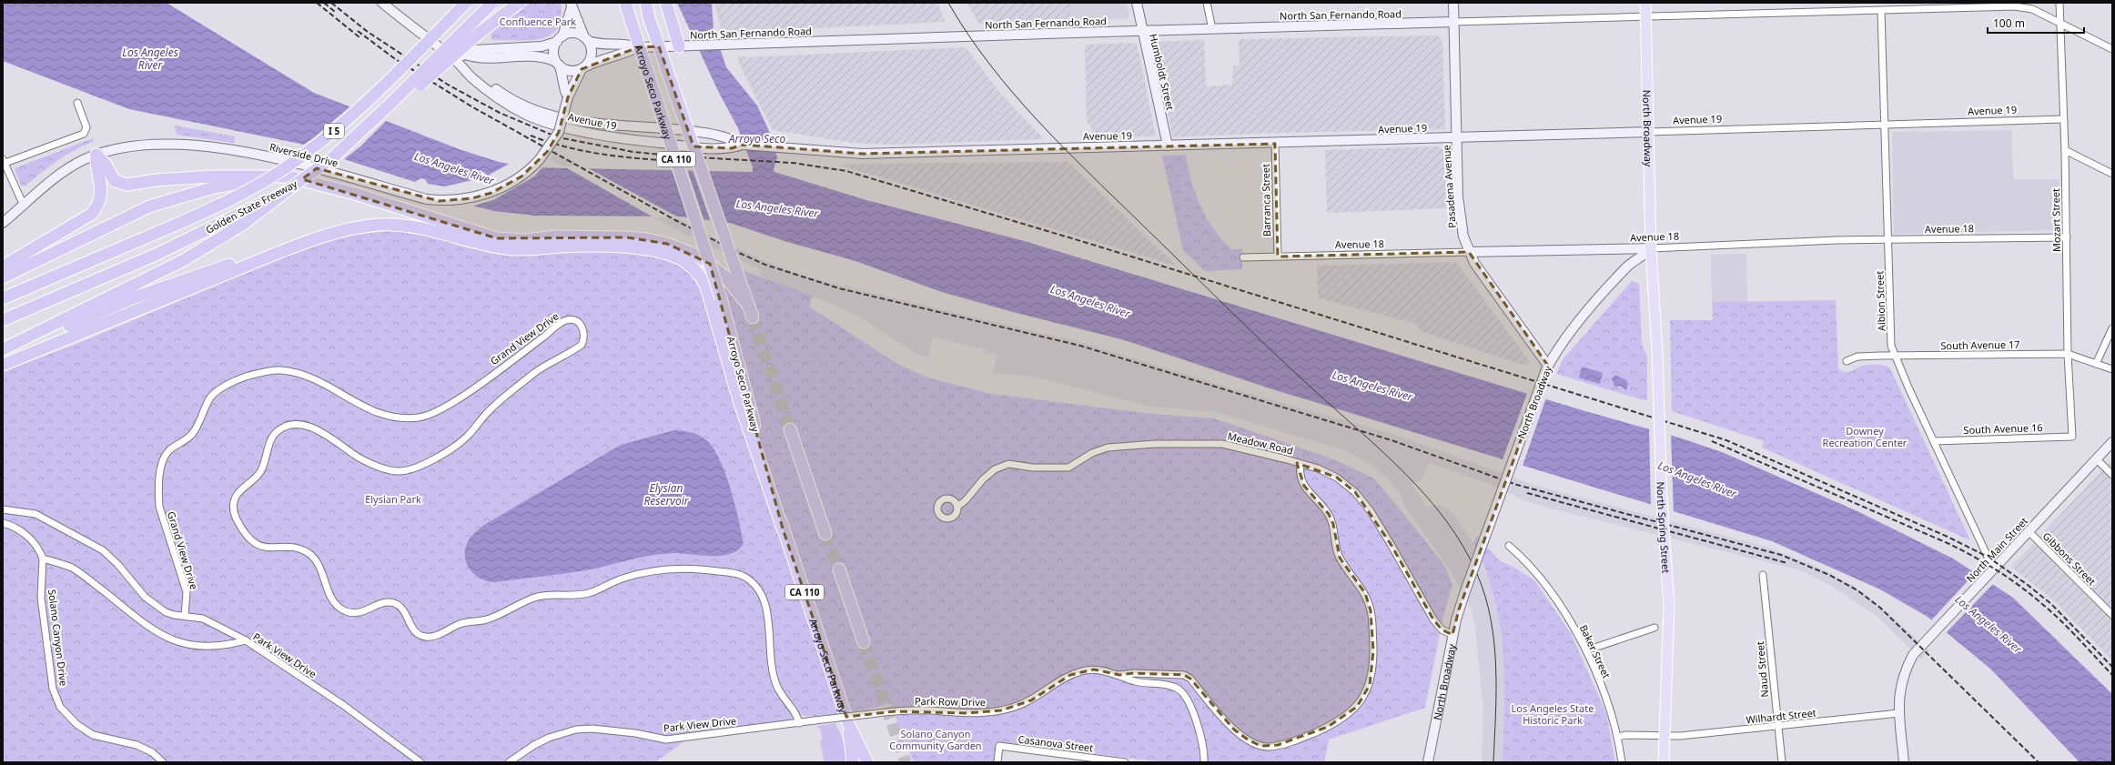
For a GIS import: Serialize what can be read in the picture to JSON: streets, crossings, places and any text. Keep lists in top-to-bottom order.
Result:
{
  "streets": {
    "highway": [
      "Arroyo Seco Parkway",
      "I 5",
      "CA 110",
      "Golden State Freeway"
    ],
    "main road": [
      "North San Fernando Road",
      "Humboldt Street",
      "Avenue 19",
      "North Broadway",
      "Riverside Drive",
      "Pasadena Avenue",
      "Avenue 18",
      "North Spring Street",
      "North Main Street"
    ],
    "street": [
      "Barranca Street",
      "Mozart Street",
      "Albion Street",
      "Grand View Drive",
      "South Avenue 17",
      "South Avenue 16",
      "Meadow Road",
      "Gibbons Street",
      "Solano Canyon Drive",
      "Baker Street",
      "Park View Drive",
      "Naud Street",
      "Park Row Drive",
      "Wilhardt Street",
      "Casanova Street"
    ]
  },
  "crossings": [
    ["North San Fernando Road", "Humboldt Street"],
    ["North San Fernando Road", "Riverside Drive"],
    ["North San Fernando Road", "Pasadena Avenue"],
    ["Humboldt Street", "Avenue 19"],
    ["Avenue 19", "North Broadway"],
    ["Avenue 19", "Pasadena Avenue"],
    ["Avenue 19", "Barranca Street"],
    ["Avenue 19", "Mozart Street"],
    ["Avenue 19", "Albion Street"],
    ["North Broadway", "Pasadena Avenue"],
    ["North Broadway", "Avenue 18"],
    ["North Broadway", "Meadow Road"],
    ["North Broadway", "North Spring Street"],
    ["Pasadena Avenue", "Avenue 18"],
    ["Barranca Street", "Avenue 18"],
    ["Mozart Street", "Avenue 18"],
    ["Mozart Street", "South Avenue 17"],
    ["Mozart Street", "South Avenue 16"],
    ["Avenue 18", "Albion Street"],
    ["Avenue 18", "North Spring Street"],
    ["Albion Street", "South Avenue 17"],
    ["Albion Street", "South Avenue 16"],
    ["Albion Street", "North Main Street"],
    ["Grand View Drive", "Park View Drive"],
    ["North Spring Street", "Wilhardt Street"],
    ["North Main Street", "Gibbons Street"],
    ["North Main Street", "Wilhardt Street"],
    ["Solano Canyon Drive", "Park View Drive"],
    ["Baker Street", "Wilhardt Street"],
    ["Park View Drive", "Park Row Drive"],
    ["Naud Street", "Wilhardt Street"]
  ],
  "water": ["Los Angeles River", "Arroyo Seco", "Elysian Reservoir"],
  "parks": [
    "Confluence Park",
    "Downey Recreation Center",
    "Elysian Park",
    "Los Angeles State Historic Park",
    "Solano Canyon Community Garden"
  ],
  "scale_bar": "100 m"
}
